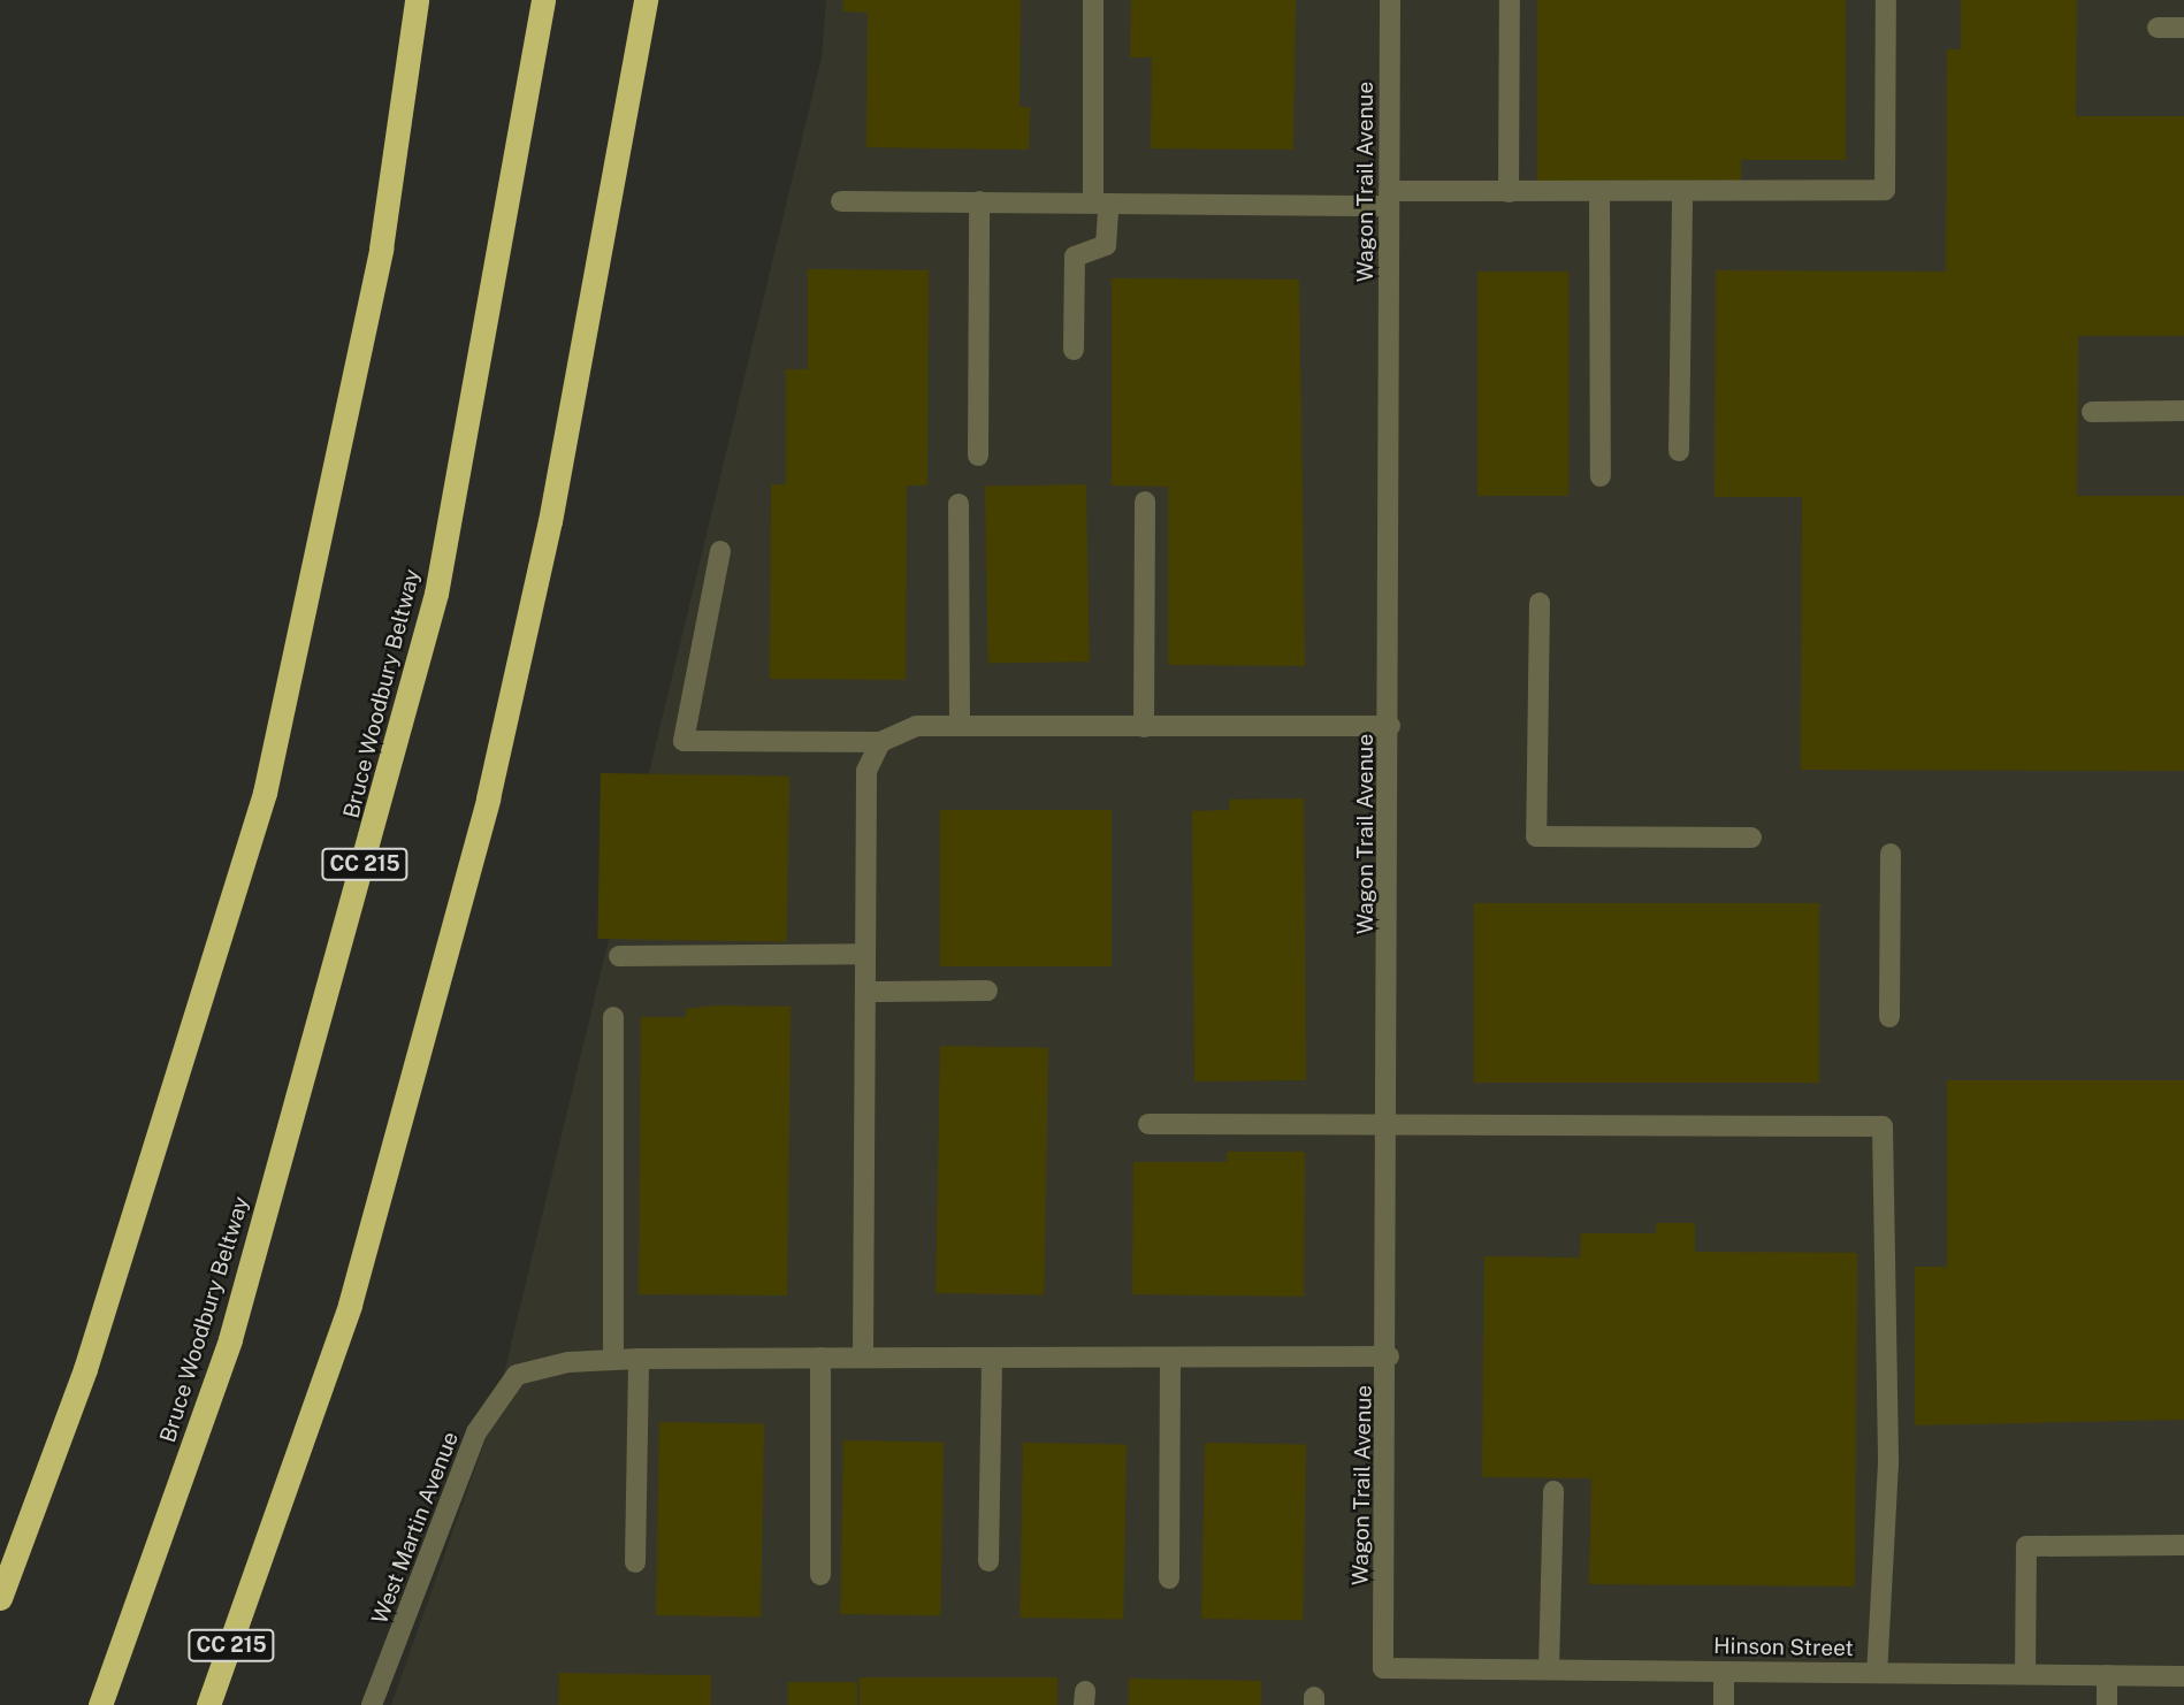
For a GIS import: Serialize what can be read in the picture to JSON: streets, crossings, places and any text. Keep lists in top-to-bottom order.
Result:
{
  "streets": {
    "highway": ["Bruce Woodbury Beltway", "CC 215"],
    "street": ["Wagon Trail Avenue", "West Martin Avenue", "Hinson Street"]
  },
  "crossings": [
    ["Wagon Trail Avenue", "Hinson Street"]
  ]
}
